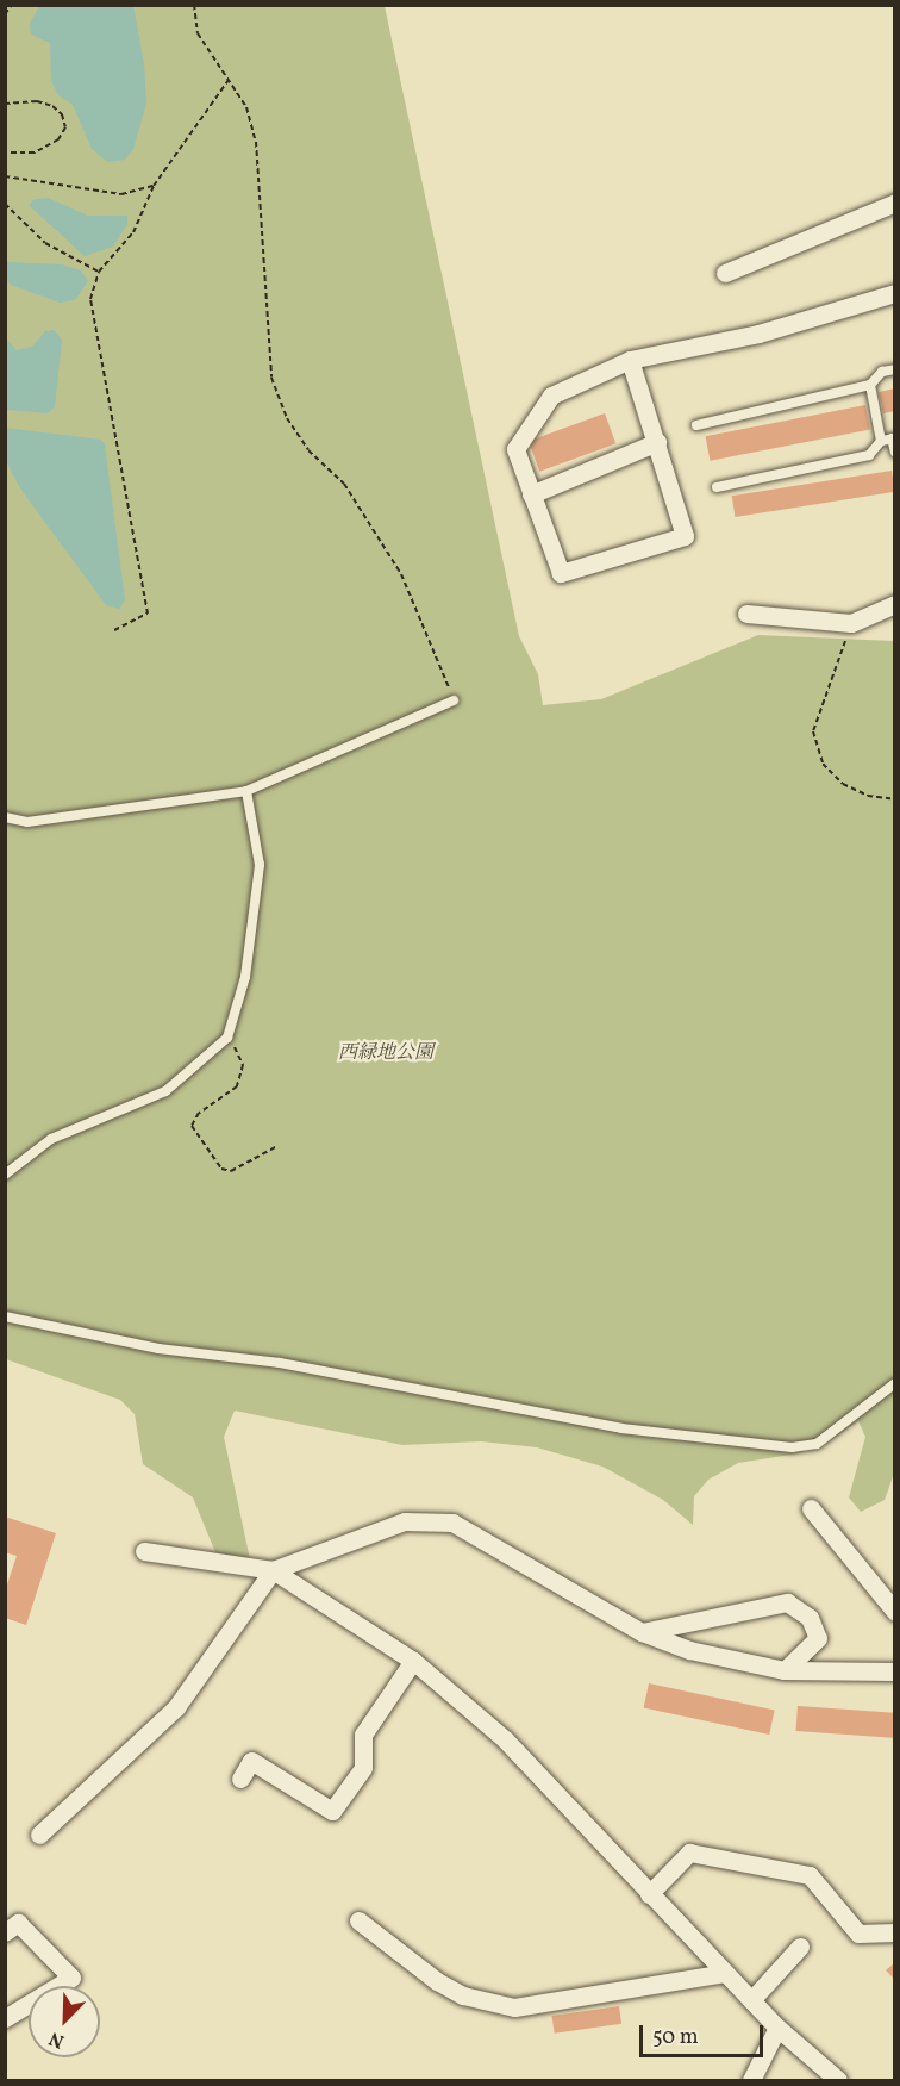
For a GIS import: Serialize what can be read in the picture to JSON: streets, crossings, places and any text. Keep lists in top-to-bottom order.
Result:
{
  "parks": ["西緑地公園"],
  "scale_bar": "50 m",
  "north": "bottom left"
}
